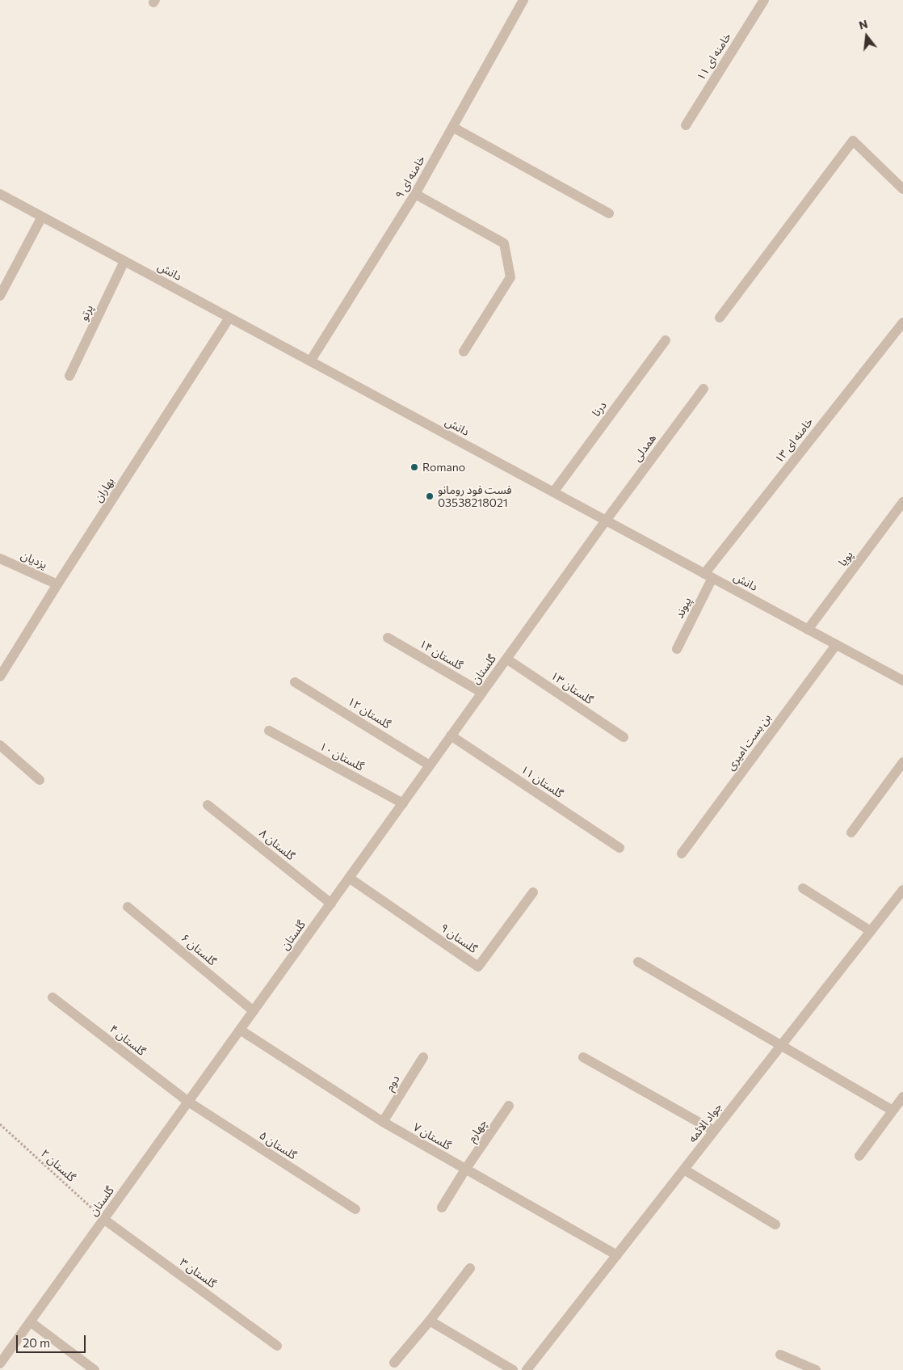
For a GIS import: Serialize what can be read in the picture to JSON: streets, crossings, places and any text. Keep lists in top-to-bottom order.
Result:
{
  "streets": {
    "street": [
      "خامنه ای ۱۱",
      "خامنه ای ۹",
      "دانش",
      "پرتو",
      "درنا",
      "خامنه ای ۱۳",
      "همدلی",
      "بهاران",
      "پویا",
      "یزدیان",
      "پیوند",
      "گلستان ۱۴",
      "گلستان",
      "گلستان ۱۳",
      "گلستان ۱۲",
      "بن بست امیری",
      "گلستان ۱۰",
      "گلستان ۱۱",
      "گلستان ۸",
      "گلستان ۹",
      "گلستان ۶",
      "گلستان ۴",
      "دوم",
      "جواد الائمه",
      "چهارم",
      "گلستان ۷",
      "گلستان ۵",
      "گلستان ۳"
    ],
    "path": ["گلستان ۲"]
  },
  "crossings": [
    ["خامنه ای ۹", "دانش"],
    ["دانش", "پرتو"],
    ["دانش", "درنا"],
    ["دانش", "خامنه ای ۱۳"],
    ["دانش", "همدلی"],
    ["دانش", "بهاران"],
    ["دانش", "پویا"],
    ["دانش", "پیوند"],
    ["دانش", "گلستان"],
    ["دانش", "بن بست امیری"],
    ["خامنه ای ۱۳", "پیوند"],
    ["همدلی", "گلستان"],
    ["بهاران", "یزدیان"],
    ["گلستان ۱۴", "گلستان"],
    ["گلستان", "گلستان ۱۳"],
    ["گلستان", "گلستان ۱۲"],
    ["گلستان", "گلستان ۱۰"],
    ["گلستان", "گلستان ۱۱"],
    ["گلستان", "گلستان ۸"],
    ["گلستان", "گلستان ۹"],
    ["گلستان", "گلستان ۶"],
    ["گلستان", "گلستان ۴"],
    ["گلستان", "گلستان ۷"],
    ["گلستان", "گلستان ۵"],
    ["گلستان", "گلستان ۲"],
    ["گلستان", "گلستان ۳"],
    ["گلستان ۴", "گلستان ۵"],
    ["دوم", "گلستان ۷"],
    ["جواد الائمه", "گلستان ۷"],
    ["چهارم", "گلستان ۷"],
    ["گلستان ۲", "گلستان ۳"]
  ],
  "places": ["Romano", "فست فود رومانو 03538218021"],
  "scale_bar": "20 m",
  "north": "top"
}
